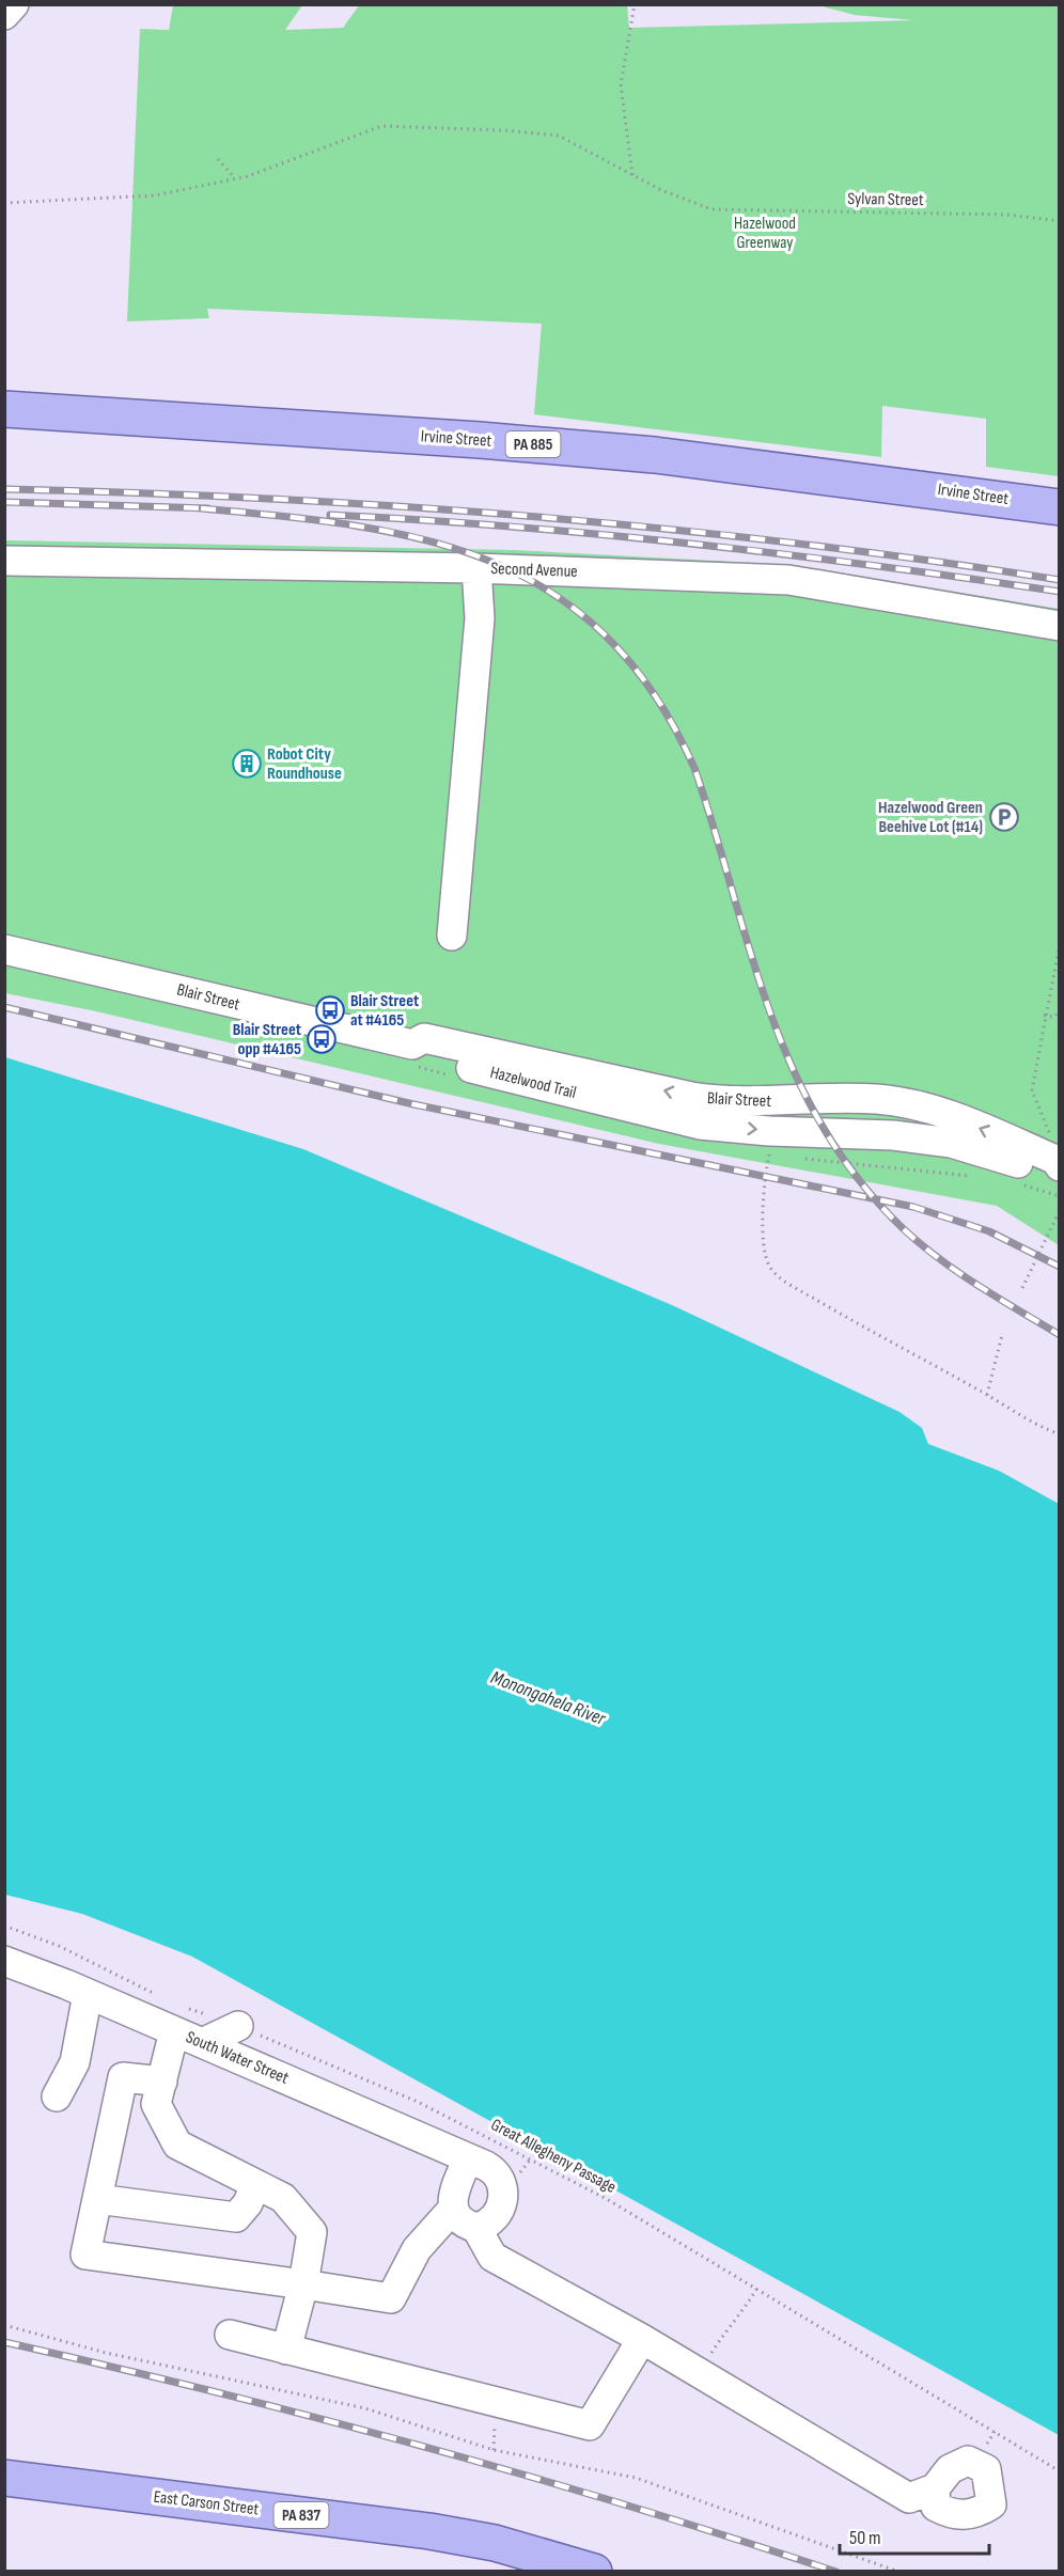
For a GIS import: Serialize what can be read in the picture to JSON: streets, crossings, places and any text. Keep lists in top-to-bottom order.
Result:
{
  "streets": {
    "main road": [
      "Irvine Street",
      "PA 885",
      "East Carson Street",
      "PA 837"
    ],
    "street": ["Second Avenue", "Blair Street", "South Water Street"],
    "path": ["Sylvan Street", "Great Allegheny Passage"]
  },
  "crossings": [
    ["South Water Street", "Great Allegheny Passage"]
  ],
  "water": ["Monongahela River"],
  "parks": ["Hazelwood Greenway"],
  "places": {
    "building": ["Robot City Roundhouse"],
    "parking": ["Hazelwood Green Beehive Lot (#14)"],
    "bus stop": ["Blair Street at #4165", "Blair Street opp #4165"]
  },
  "scale_bar": "50 m"
}
